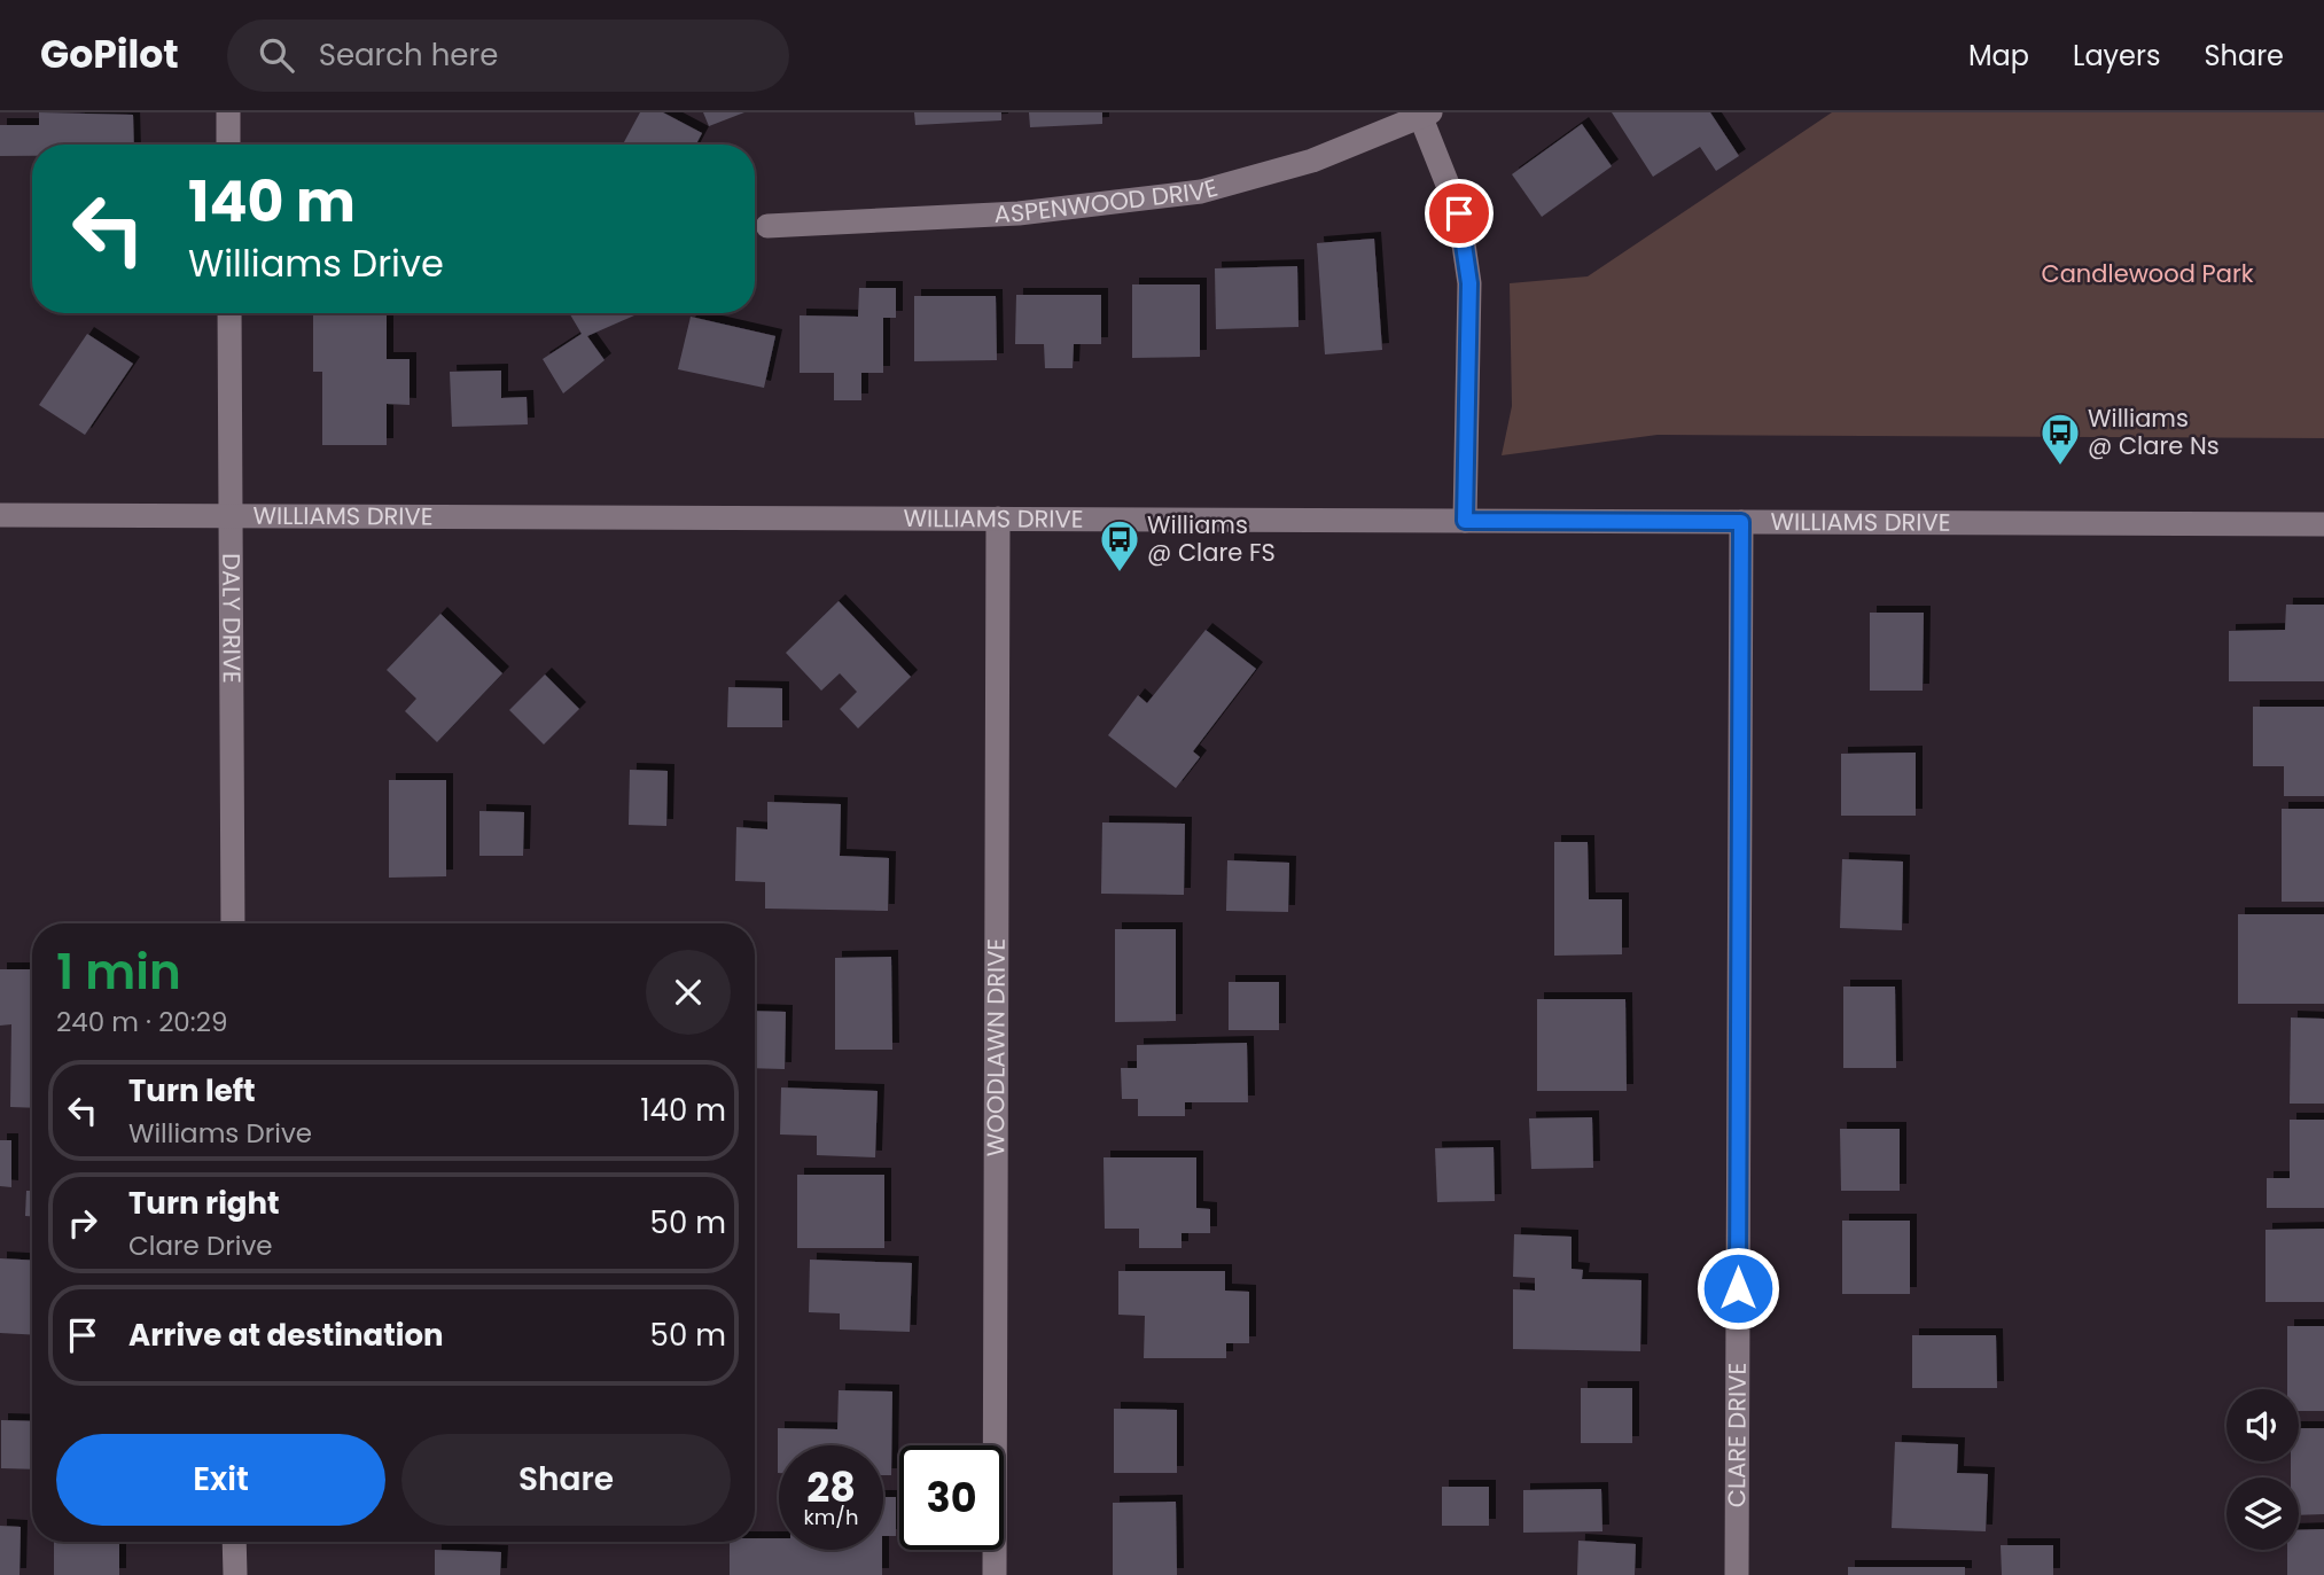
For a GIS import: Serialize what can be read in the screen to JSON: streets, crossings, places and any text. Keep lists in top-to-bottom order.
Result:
{
  "streets": {
    "street": [
      "ASPENWOOD DRIVE",
      "WILLIAMS DRIVE",
      "DALY DRIVE",
      "WOODLAWN DRIVE",
      "CLARE DRIVE"
    ]
  },
  "crossings": [
    ["WILLIAMS DRIVE", "DALY DRIVE"],
    ["WILLIAMS DRIVE", "WOODLAWN DRIVE"],
    ["WILLIAMS DRIVE", "CLARE DRIVE"]
  ],
  "parks": ["Candlewood Park"],
  "places": {
    "bus stop": ["Williams @ Clare Ns", "Williams @ Clare FS"]
  },
  "page": {
    "header": "GoPilot",
    "search": "Search here",
    "nav": ["Map", "Layers", "Share"],
    "turn": ["140 m", "Williams Drive"],
    "heading": ["1 min", "240 m · 20:29"],
    "list": [
      {
        "name": "Turn left",
        "note": "Williams Drive",
        "value": "140 m"
      },
      {
        "name": "Turn right",
        "note": "Clare Drive",
        "value": "50 m"
      },
      {
        "name": "Arrive at destination",
        "value": "50 m"
      }
    ],
    "buttons": ["Exit", "Share"],
    "speed": "28 km/h",
    "limit": "30"
  }
}
